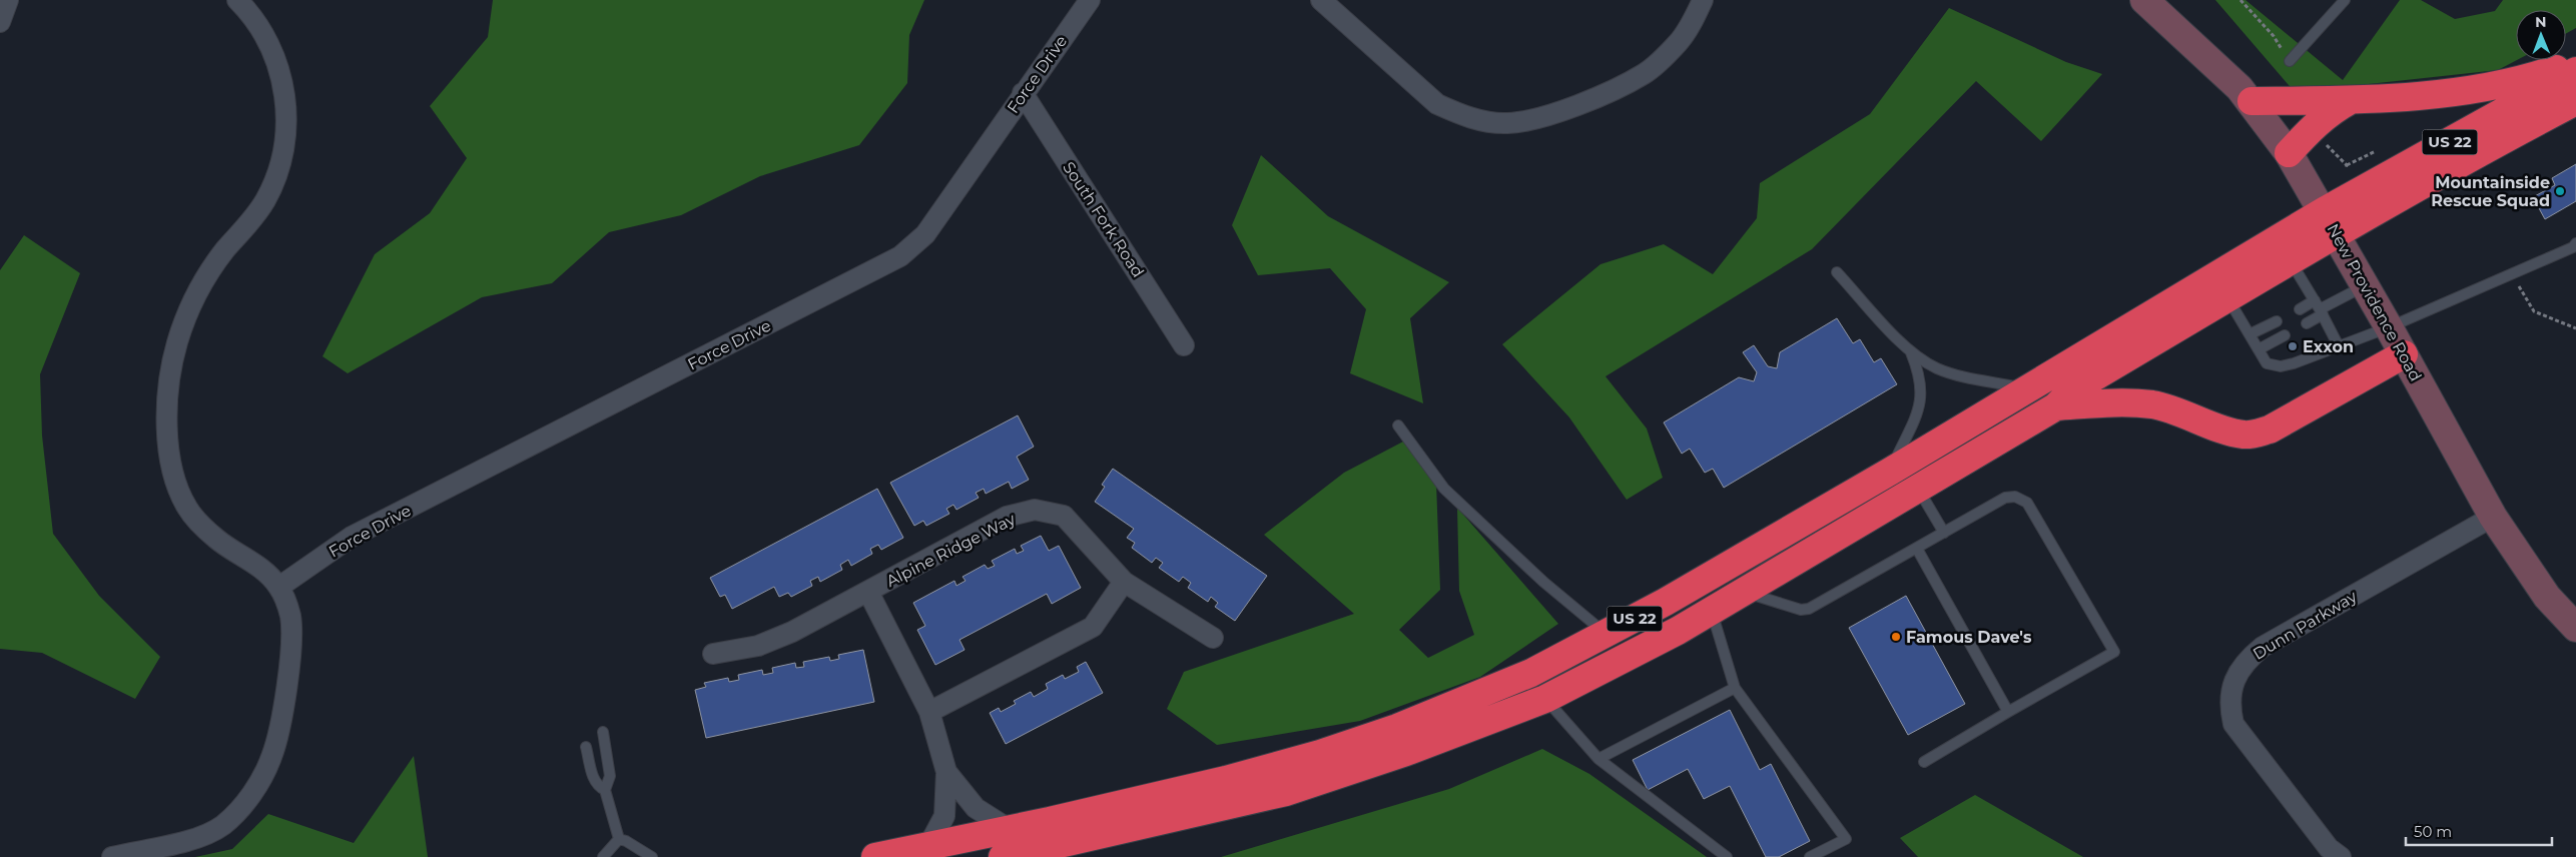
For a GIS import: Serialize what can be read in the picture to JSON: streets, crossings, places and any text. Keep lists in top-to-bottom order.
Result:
{
  "streets": {
    "highway": ["US 22"],
    "street": [
      "Force Drive",
      "South Fork Road",
      "New Providence Road",
      "Alpine Ridge Way",
      "Dunn Parkway"
    ]
  },
  "crossings": [
    ["Force Drive", "South Fork Road"],
    ["US 22", "New Providence Road"],
    ["US 22", "Alpine Ridge Way"],
    ["New Providence Road", "Dunn Parkway"]
  ],
  "places": ["Mountainside Rescue Squad", "Exxon", "Famous Dave's"],
  "scale_bar": "50 m",
  "north": "top"
}
